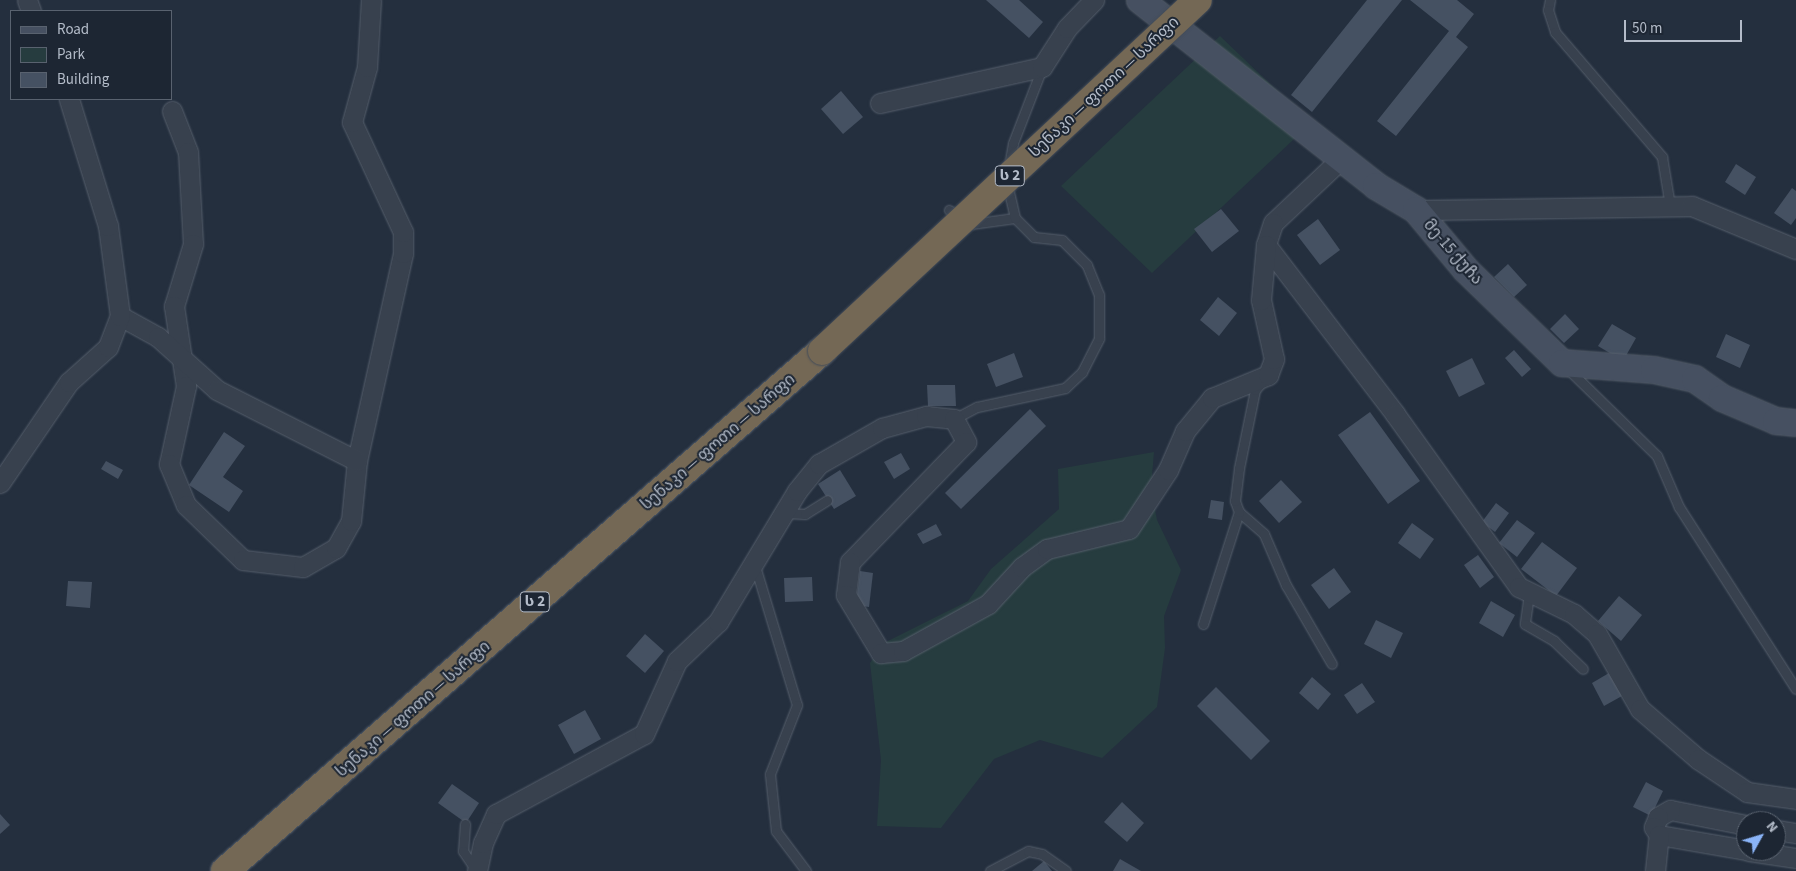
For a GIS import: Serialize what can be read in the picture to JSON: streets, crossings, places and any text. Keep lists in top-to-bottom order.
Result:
{
  "streets": {
    "highway": ["სენაკი — ფოთი — სარფი", "ს 2"],
    "street": ["მე-15 ქუჩა"]
  },
  "legend": ["Road", "Park", "Building"],
  "scale_bar": "50 m",
  "north": "top right"
}
